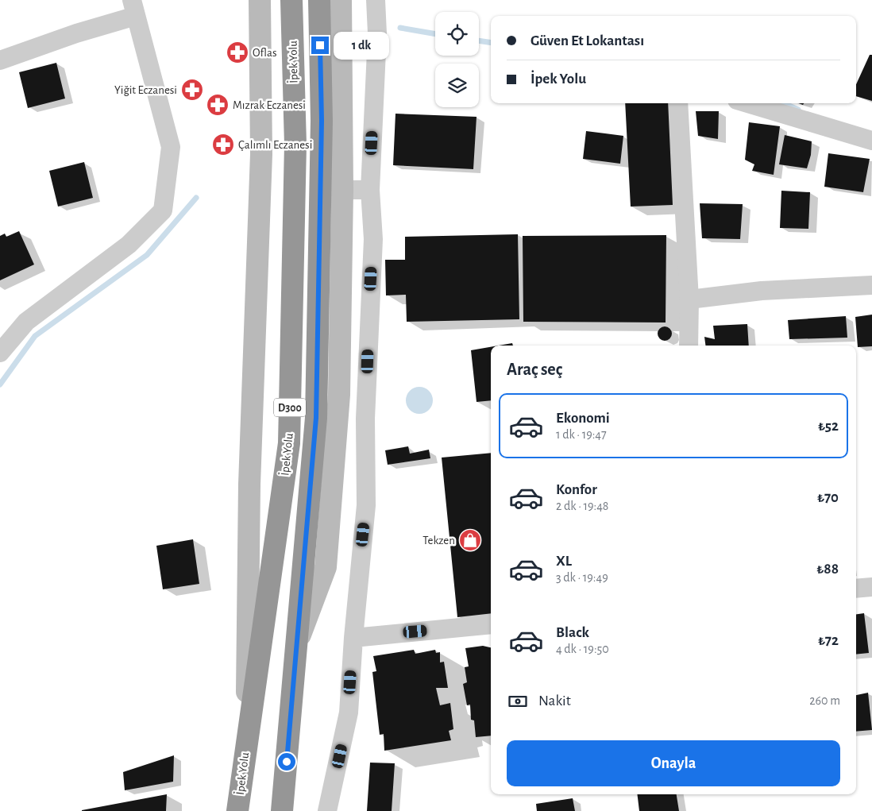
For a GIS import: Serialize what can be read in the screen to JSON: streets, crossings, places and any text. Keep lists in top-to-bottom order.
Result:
{
  "streets": {
    "highway": ["İpek Yolu", "D300"]
  },
  "places": {
    "pharmacy": [
      "Oflas",
      "Yiğit Eczanesi",
      "Mızrak Eczanesi",
      "Çalımlı Eczanesi"
    ],
    "shop": ["Tekzen"]
  },
  "page": {
    "banner": ["Güven Et Lokantası", "İpek Yolu"],
    "bubble": "1 dk",
    "heading": "Araç seç",
    "list": [
      {
        "name": "Ekonomi",
        "note": "1 dk · 19:47",
        "value": "₺52"
      },
      {
        "name": "Konfor",
        "note": "2 dk · 19:48",
        "value": "₺70"
      },
      {
        "name": "XL",
        "note": "3 dk · 19:49",
        "value": "₺88"
      },
      {
        "name": "Black",
        "note": "4 dk · 19:50",
        "value": "₺72"
      }
    ],
    "pay": ["Nakit", "260 m"],
    "buttons": "Onayla"
  }
}
